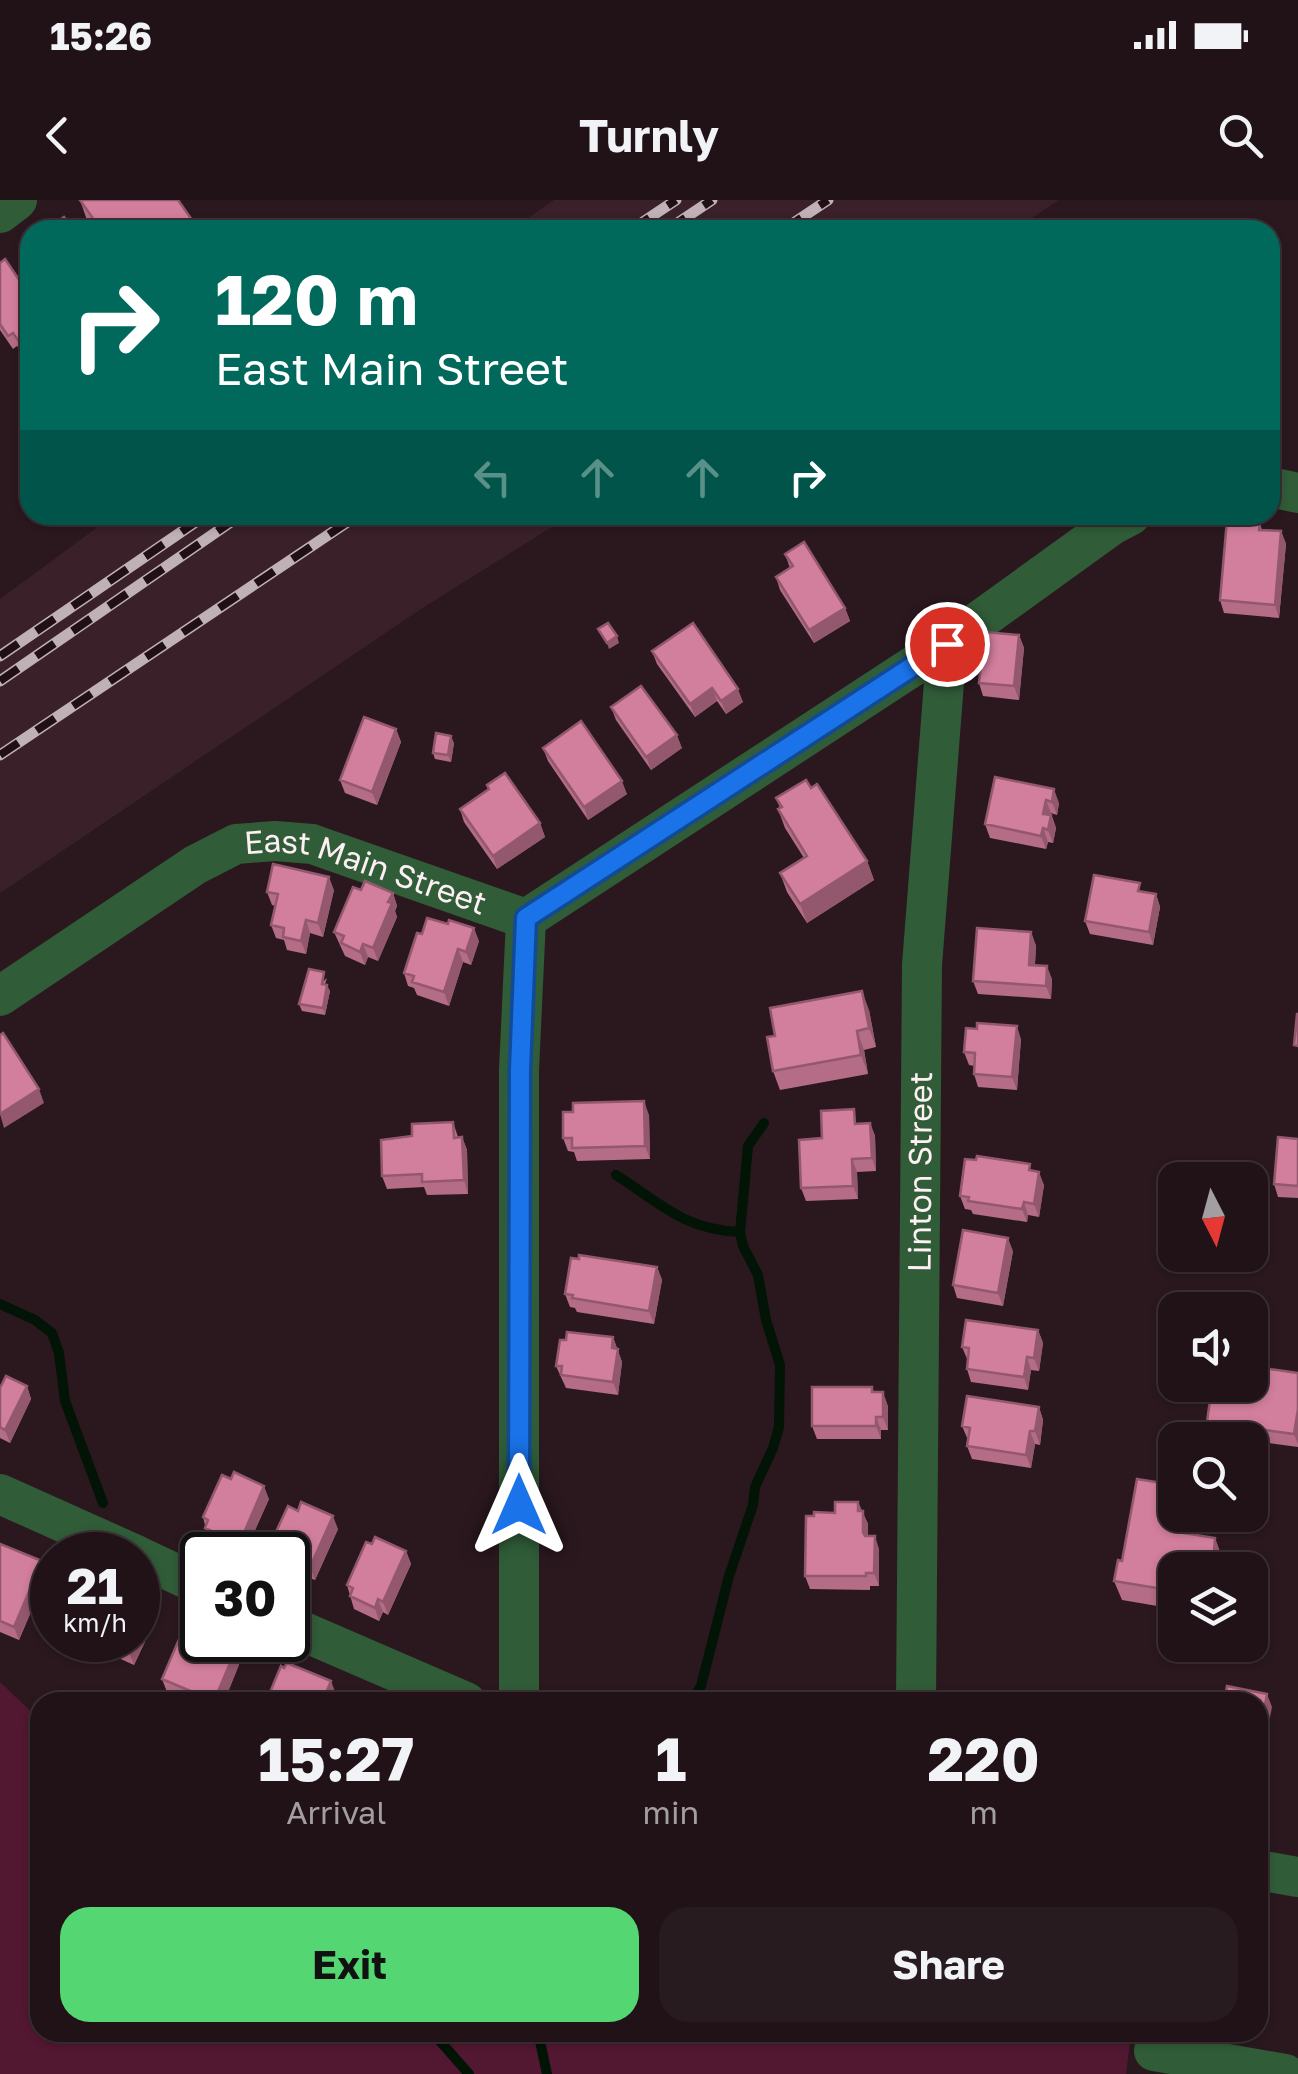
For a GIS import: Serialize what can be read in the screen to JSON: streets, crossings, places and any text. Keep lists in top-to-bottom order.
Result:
{
  "streets": {
    "street": ["East Main Street", "Linton Street"]
  },
  "crossings": [
    ["East Main Street", "Linton Street"]
  ],
  "north": "bottom",
  "page": {
    "status": "15:26",
    "header": "Turnly",
    "turn": ["120 m", "East Main Street"],
    "speed": "21 km/h",
    "limit": "30",
    "eta": [
      "15:27",
      "Arrival",
      "1",
      "min",
      "220",
      "m"
    ],
    "buttons": ["Exit", "Share"]
  }
}
